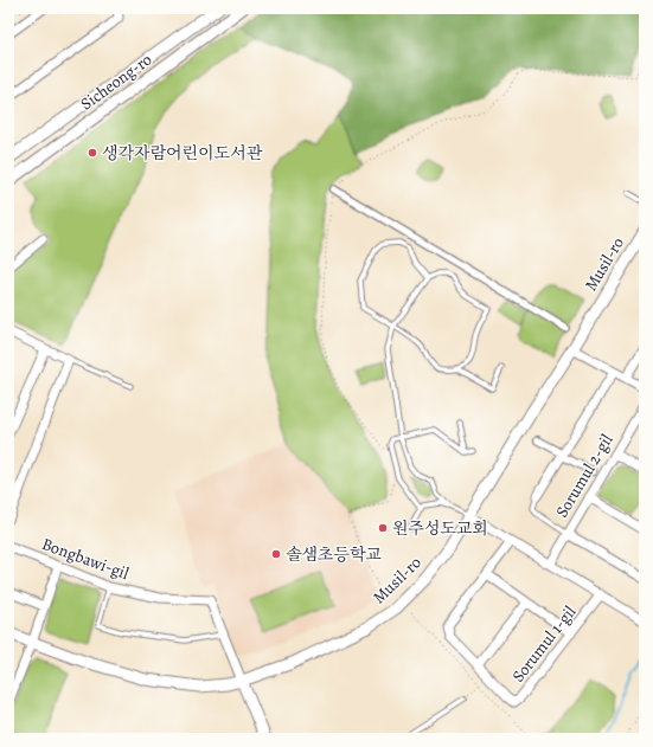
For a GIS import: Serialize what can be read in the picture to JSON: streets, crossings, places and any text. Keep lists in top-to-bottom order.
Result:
{
  "streets": {
    "street": [
      "Sicheong-ro",
      "Musil-ro",
      "Sorumul 2-gil",
      "Bongbawi-gil",
      "Sorumul 1-gil"
    ]
  },
  "crossings": [
    ["Musil-ro", "Bongbawi-gil"]
  ],
  "places": ["생각자람어린이도서관", "원주성도교회", "솔샘초등학교"]
}
